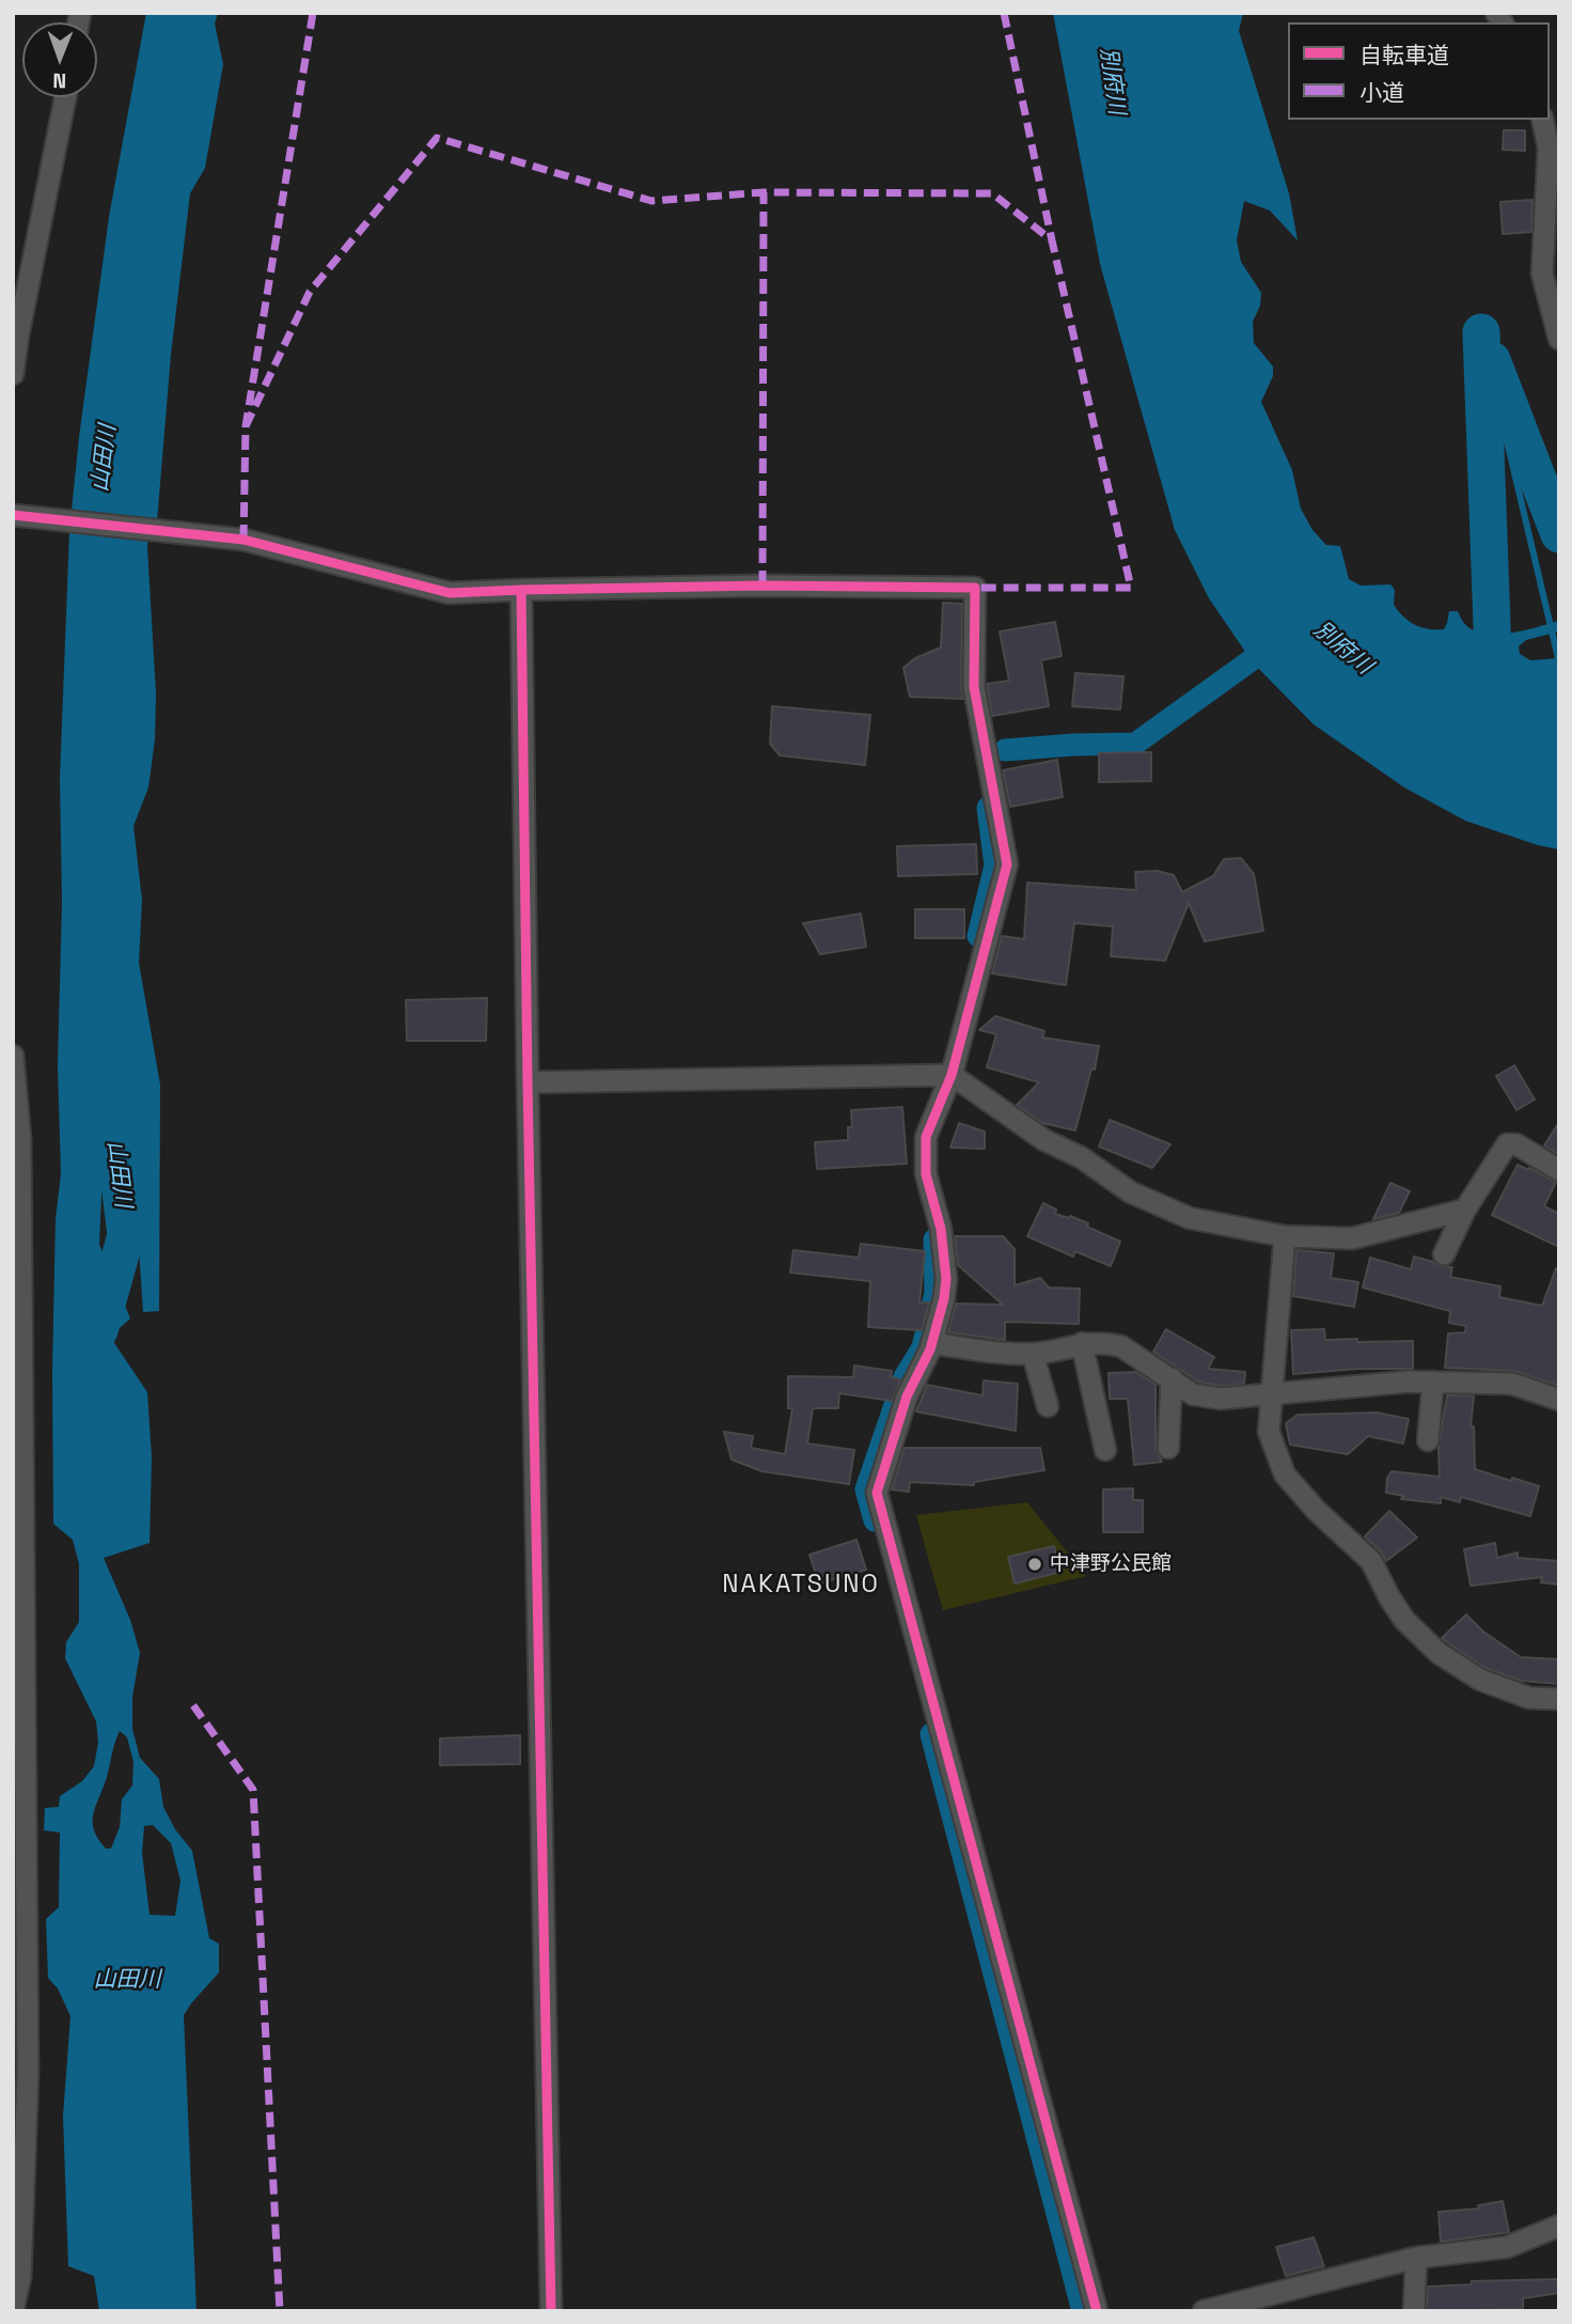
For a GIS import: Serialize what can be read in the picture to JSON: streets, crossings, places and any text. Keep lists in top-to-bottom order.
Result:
{
  "districts": ["NAKATSUNO"],
  "water": ["別府川", "山田川"],
  "places": ["中津野公民館"],
  "legend": ["自転車道", "小道"],
  "north": "bottom"
}
